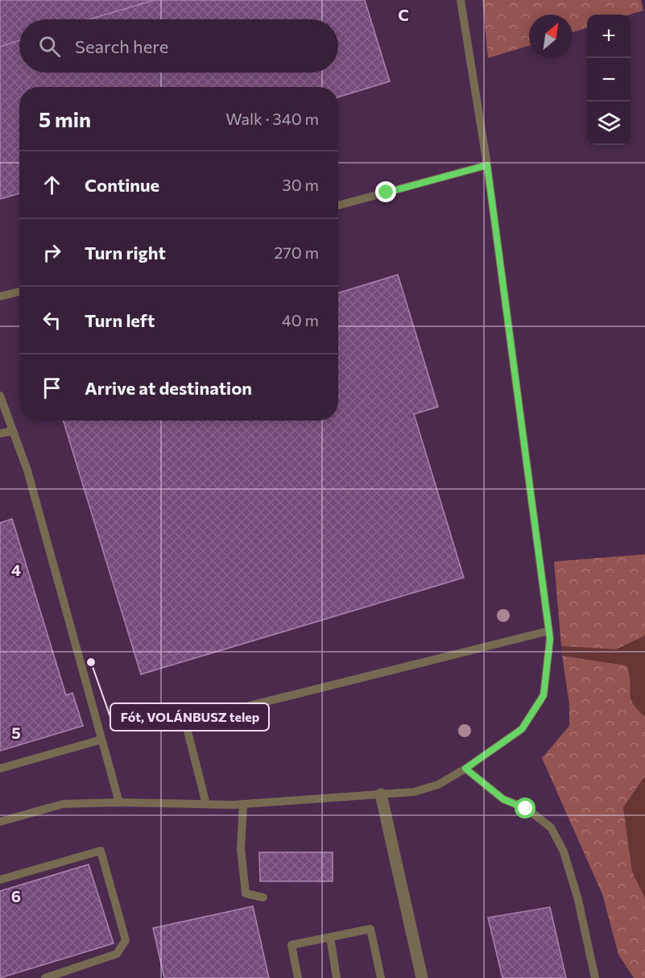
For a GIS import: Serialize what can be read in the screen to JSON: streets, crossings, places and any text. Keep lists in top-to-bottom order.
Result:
{
  "places": ["Fót, VOLÁNBUSZ telep"],
  "north": "top right",
  "page": {
    "map_buttons": ["+", "−"],
    "search": "Search here",
    "heading": ["5 min", "Walk · 340 m"],
    "list": [
      ["Continue", "30 m"],
      ["Turn right", "270 m"],
      ["Turn left", "40 m"],
      "Arrive at destination"
    ]
  },
  "grid": {
    "columns": ["C"],
    "rows": ["4", "5", "6"]
  }
}
